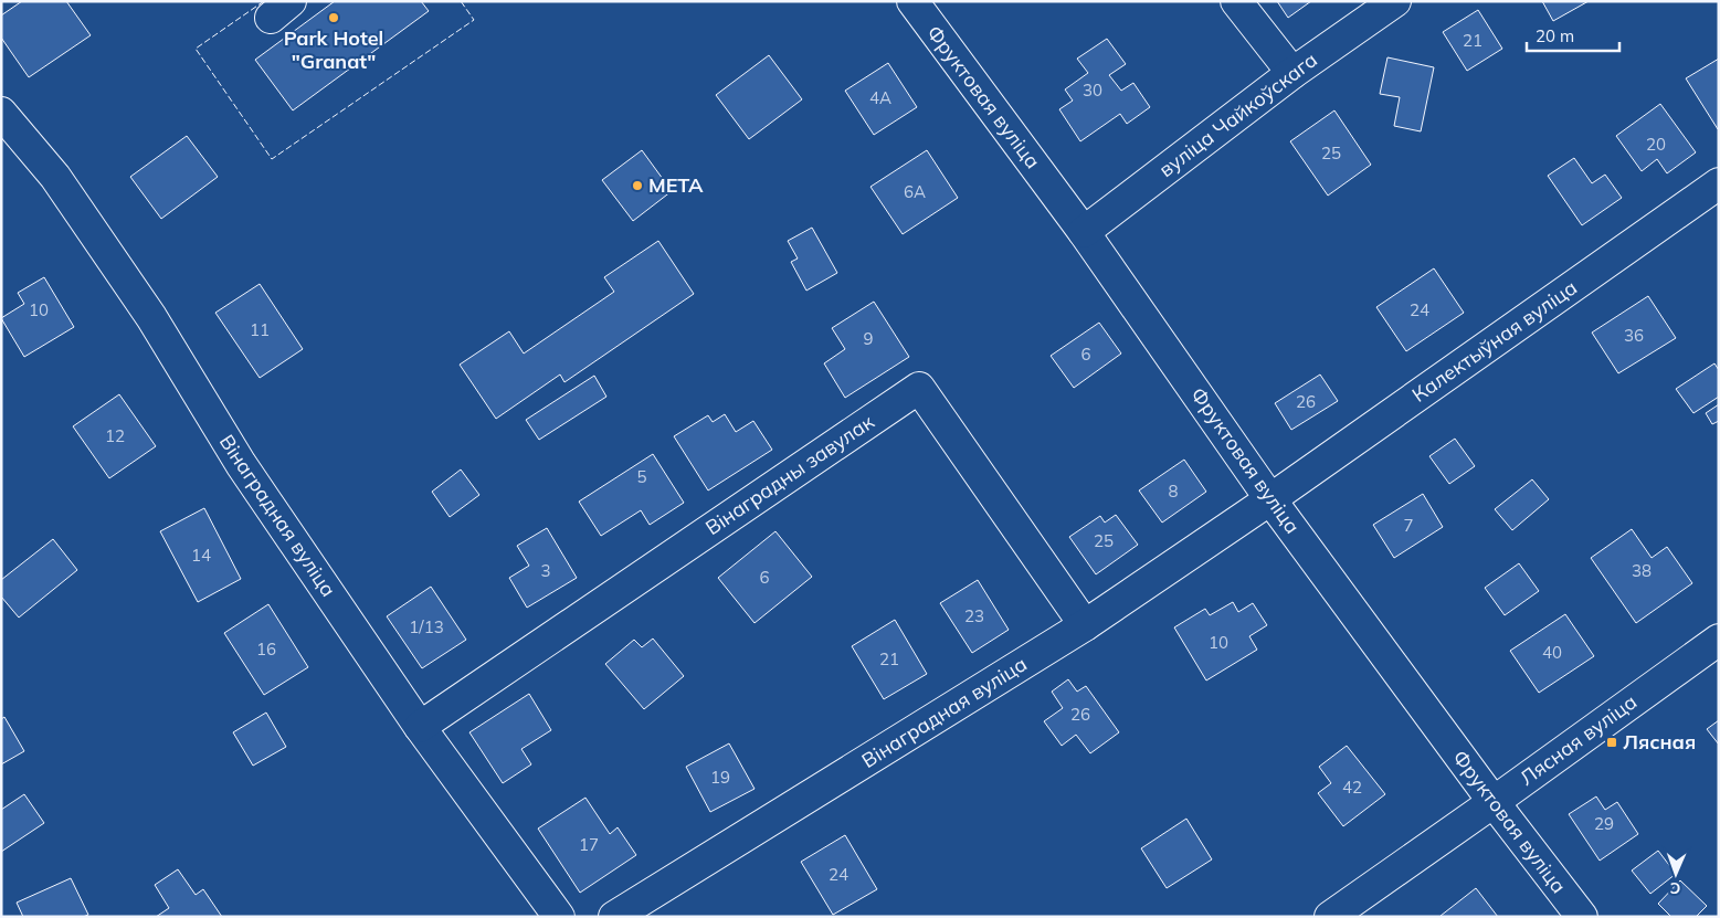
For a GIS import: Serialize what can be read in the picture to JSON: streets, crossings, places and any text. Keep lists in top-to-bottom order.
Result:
{
  "streets": {
    "street": [
      "Фруктовая вуліца",
      "вуліца Чайкоўскага",
      "Калектыўная вуліца",
      "Вінаградны завулак",
      "Вінаградная вуліца",
      "Лясная вуліца"
    ]
  },
  "crossings": [
    ["Фруктовая вуліца", "вуліца Чайкоўскага"],
    ["Фруктовая вуліца", "Калектыўная вуліца"],
    ["Фруктовая вуліца", "Вінаградная вуліца"],
    ["Фруктовая вуліца", "Лясная вуліца"],
    ["Калектыўная вуліца", "Вінаградная вуліца"],
    ["Вінаградны завулак", "Вінаградная вуліца"]
  ],
  "places": {
    "other": ["Park Hotel \"Granat\"", "МЕТА"],
    "transit": ["Лясная"]
  },
  "house_numbers": [
    "21",
    "30",
    "4А",
    "20",
    "25",
    "6А",
    "10",
    "24",
    "11",
    "36",
    "9",
    "6",
    "26",
    "12",
    "5",
    "8",
    "7",
    "25",
    "14",
    "3",
    "38",
    "6",
    "23",
    "1/13",
    "10",
    "16",
    "40",
    "21",
    "26",
    "19",
    "42",
    "29",
    "17",
    "24"
  ],
  "scale_bar": "20 m",
  "north": "bottom"
}
